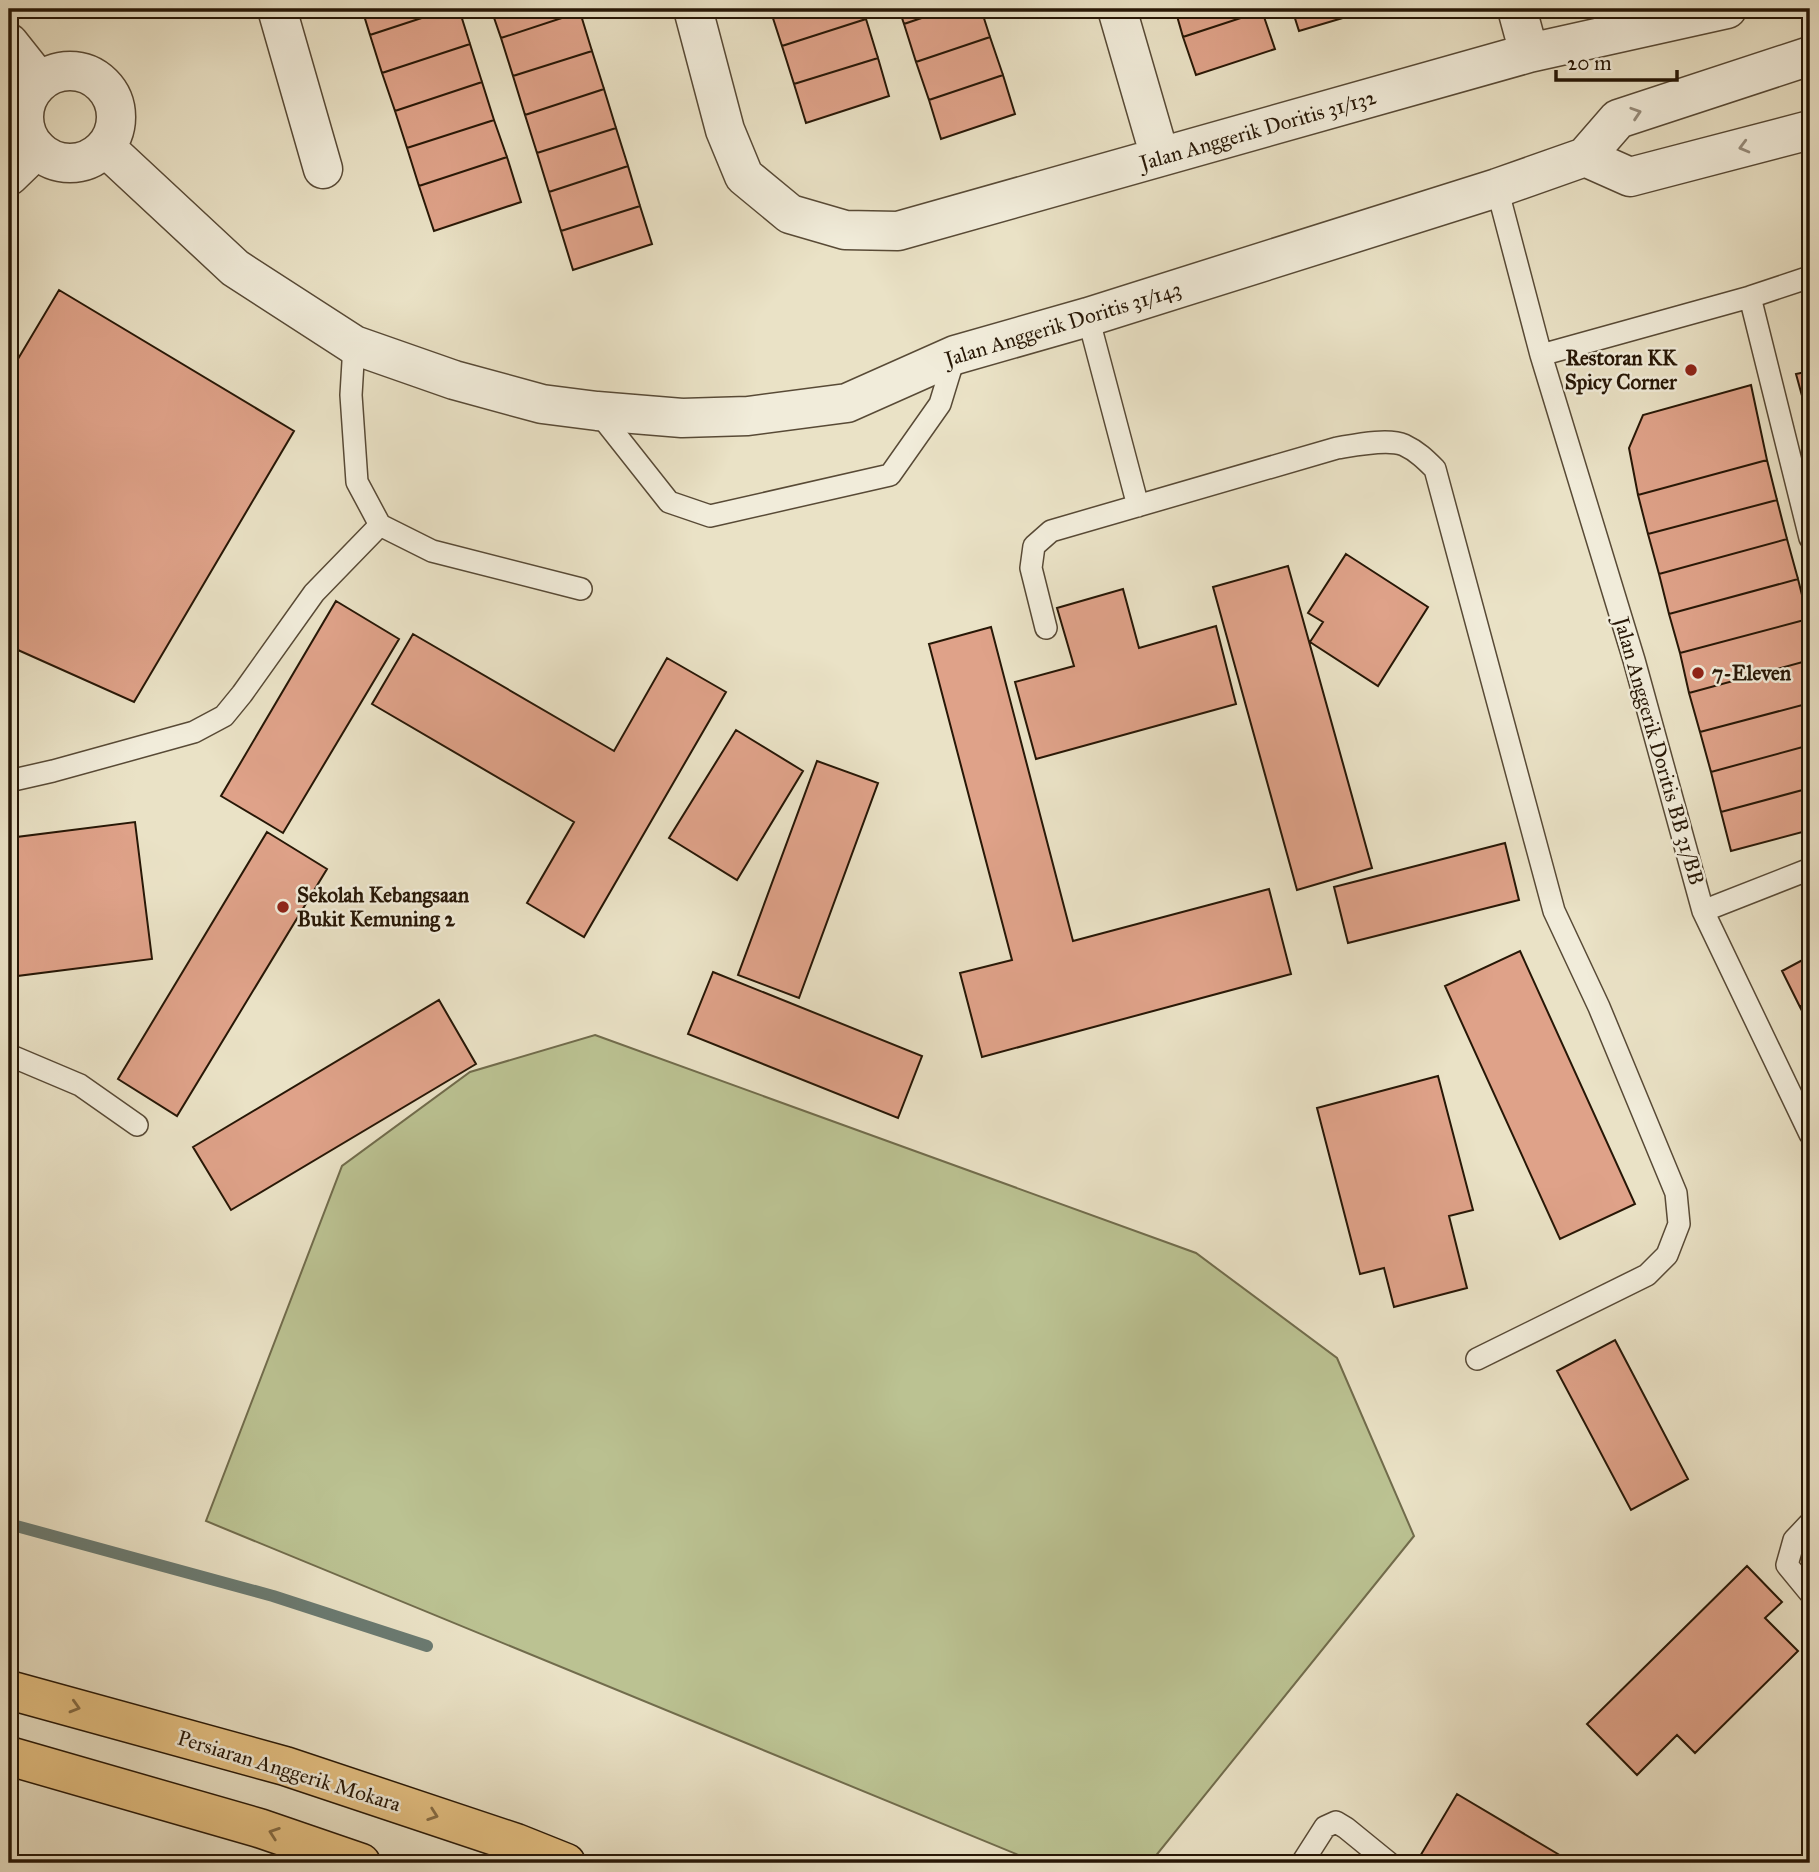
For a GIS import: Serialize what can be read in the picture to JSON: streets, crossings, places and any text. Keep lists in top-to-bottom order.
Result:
{
  "streets": {
    "main road": ["Persiaran Anggerik Mokara"],
    "street": ["Jalan Anggerik Doritis 31/132", "Jalan Anggerik Doritis 31/143"],
    "lane": ["Jalan Anggerik Doritis BB 31/BB"]
  },
  "crossings": [
    ["Jalan Anggerik Doritis 31/143", "Jalan Anggerik Doritis BB 31/BB"]
  ],
  "places": ["Restoran KK Spicy Corner", "7-Eleven", "Sekolah Kebangsaan Bukit Kemuning 2"],
  "scale_bar": "20 m"
}
